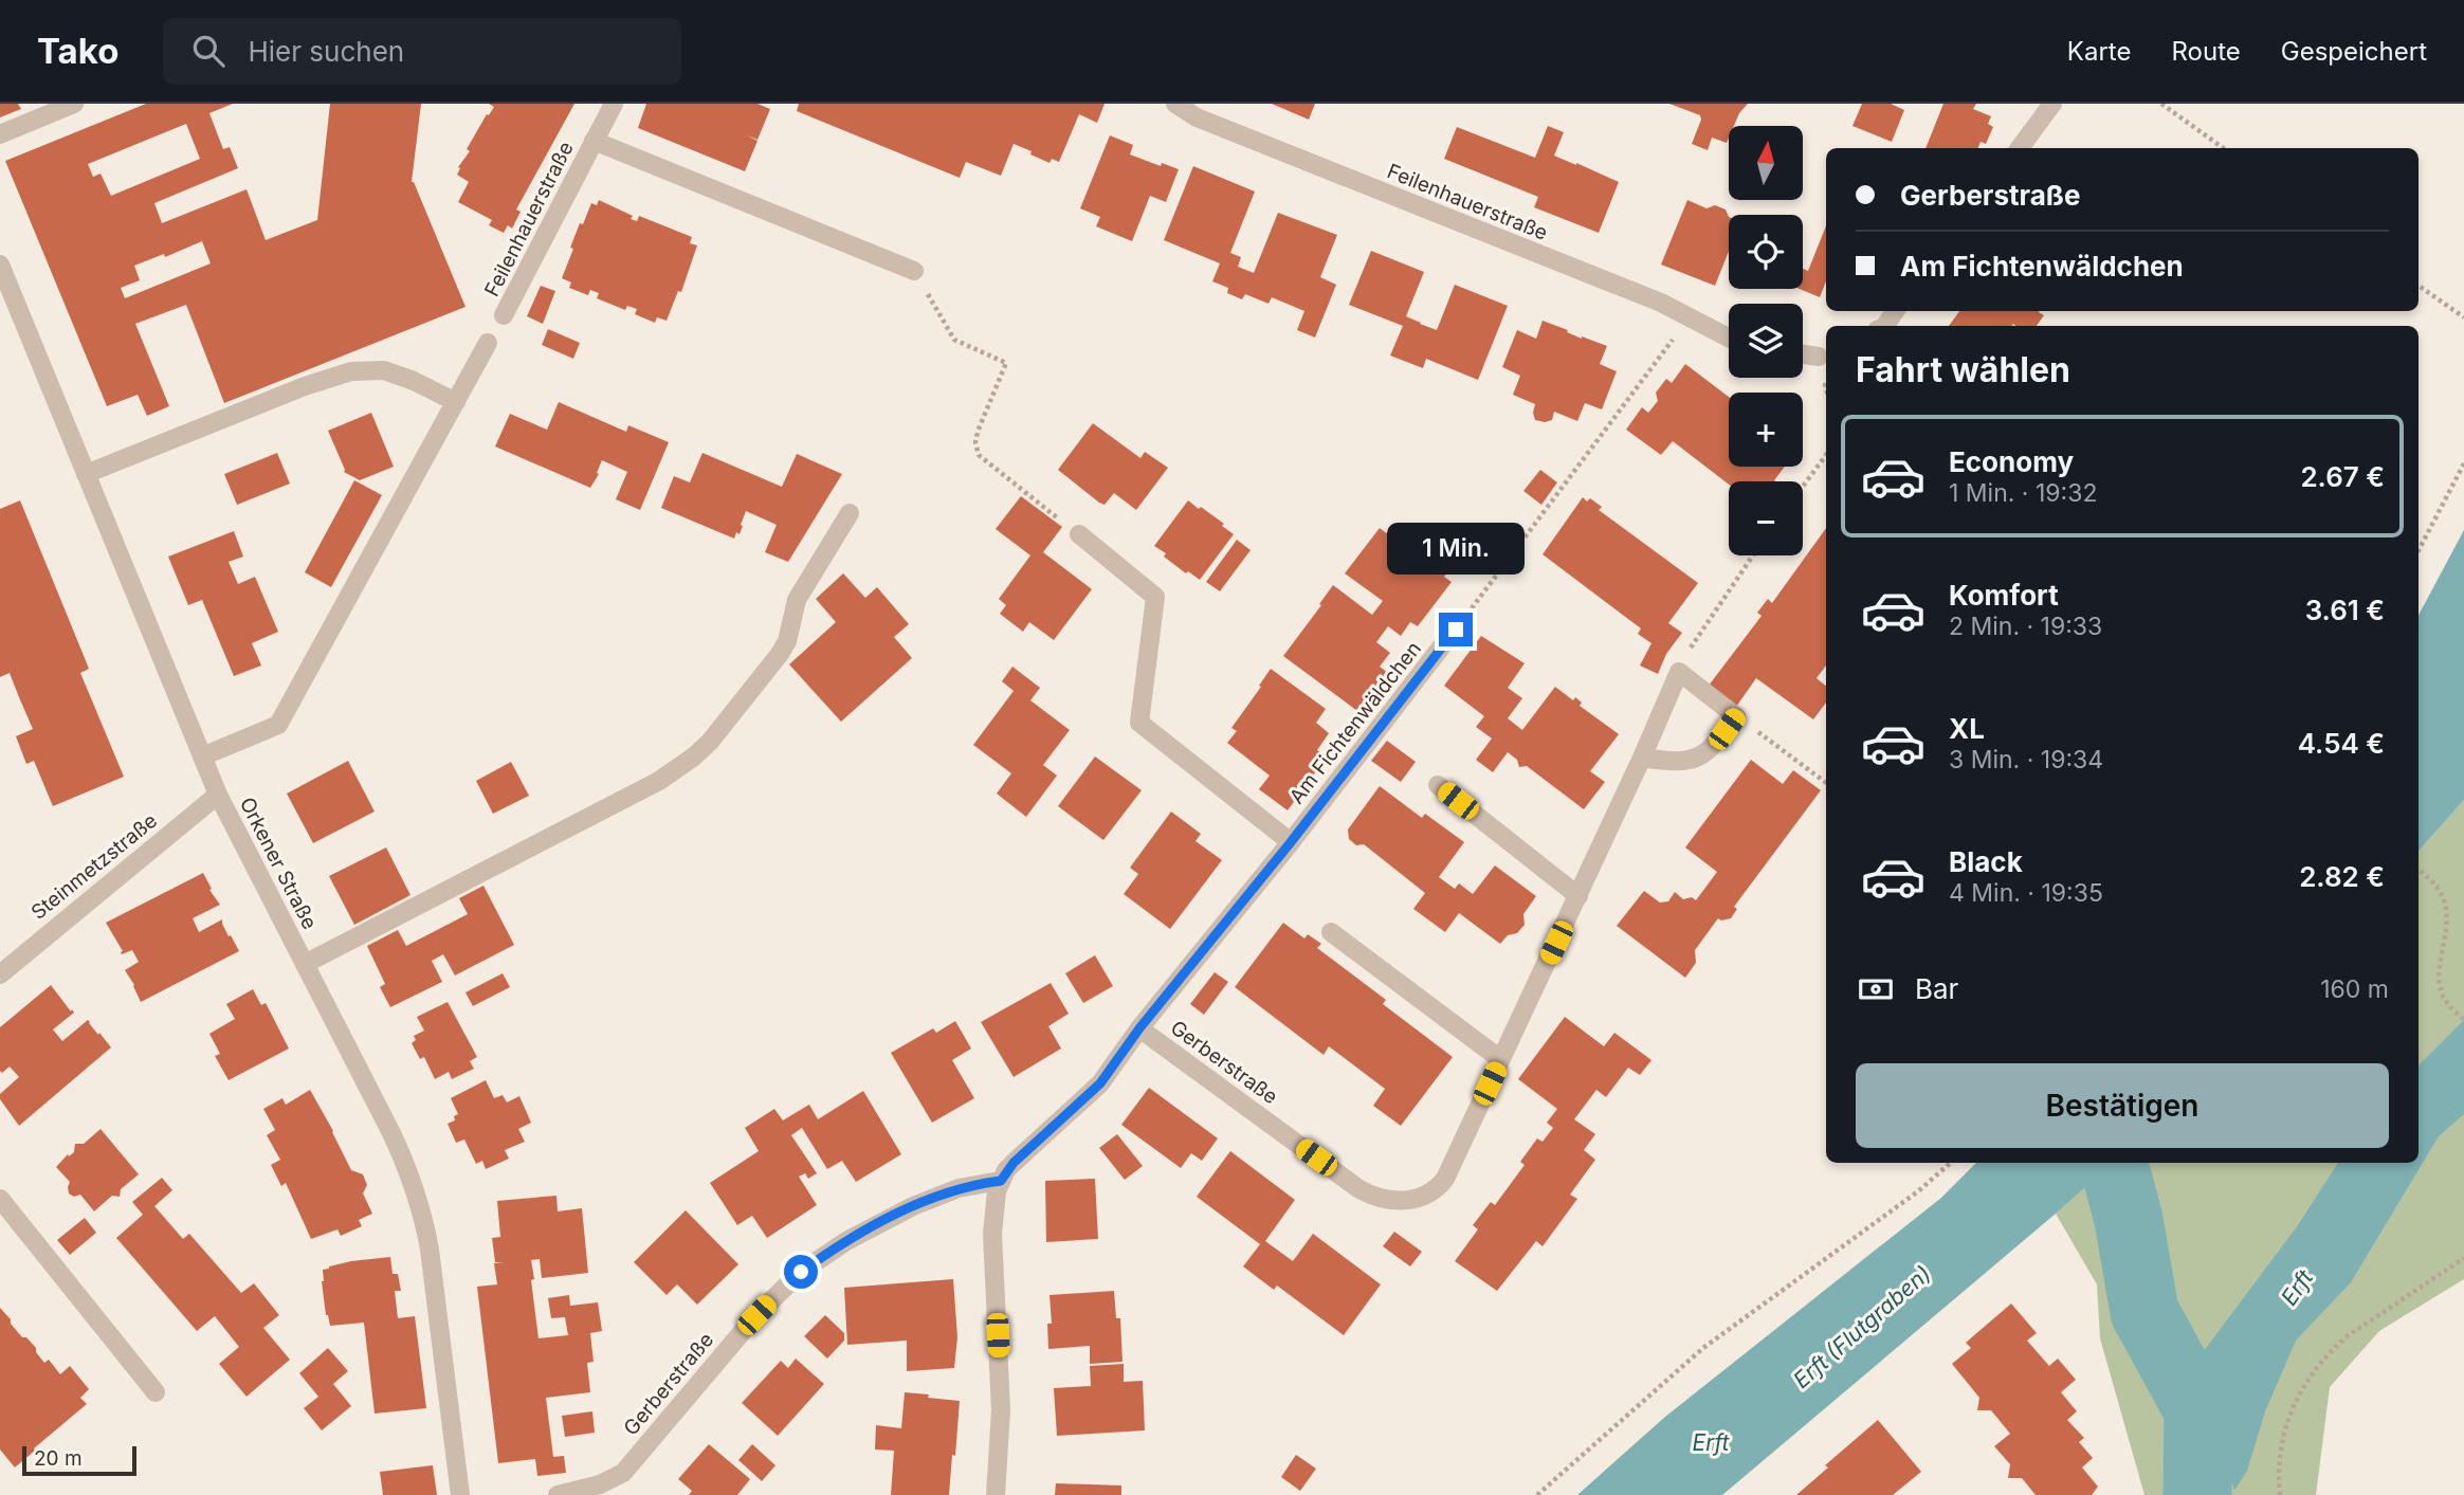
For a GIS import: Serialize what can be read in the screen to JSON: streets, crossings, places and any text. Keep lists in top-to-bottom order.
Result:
{
  "streets": {
    "street": [
      "Feilenhauerstraße",
      "Am Fichtenwäldchen",
      "Orkener Straße",
      "Steinmetzstraße",
      "Gerberstraße"
    ]
  },
  "crossings": [
    ["Am Fichtenwäldchen", "Gerberstraße"],
    ["Orkener Straße", "Steinmetzstraße"]
  ],
  "water": ["Erft", "Erft (Flutgraben)"],
  "scale_bar": "20 m",
  "north": "top",
  "page": {
    "header": "Tako",
    "search": "Hier suchen",
    "nav": ["Karte", "Route", "Gespeichert"],
    "map_buttons": ["+", "−"],
    "banner": ["Gerberstraße", "Am Fichtenwäldchen"],
    "heading": "Fahrt wählen",
    "list": [
      {
        "name": "Economy",
        "note": "1 Min. · 19:32",
        "value": "2.67 €"
      },
      {
        "name": "Komfort",
        "note": "2 Min. · 19:33",
        "value": "3.61 €"
      },
      {
        "name": "XL",
        "note": "3 Min. · 19:34",
        "value": "4.54 €"
      },
      {
        "name": "Black",
        "note": "4 Min. · 19:35",
        "value": "2.82 €"
      }
    ],
    "bubble": "1 Min.",
    "pay": ["Bar", "160 m"],
    "buttons": "Bestätigen",
    "scale": "20 m"
  }
}
